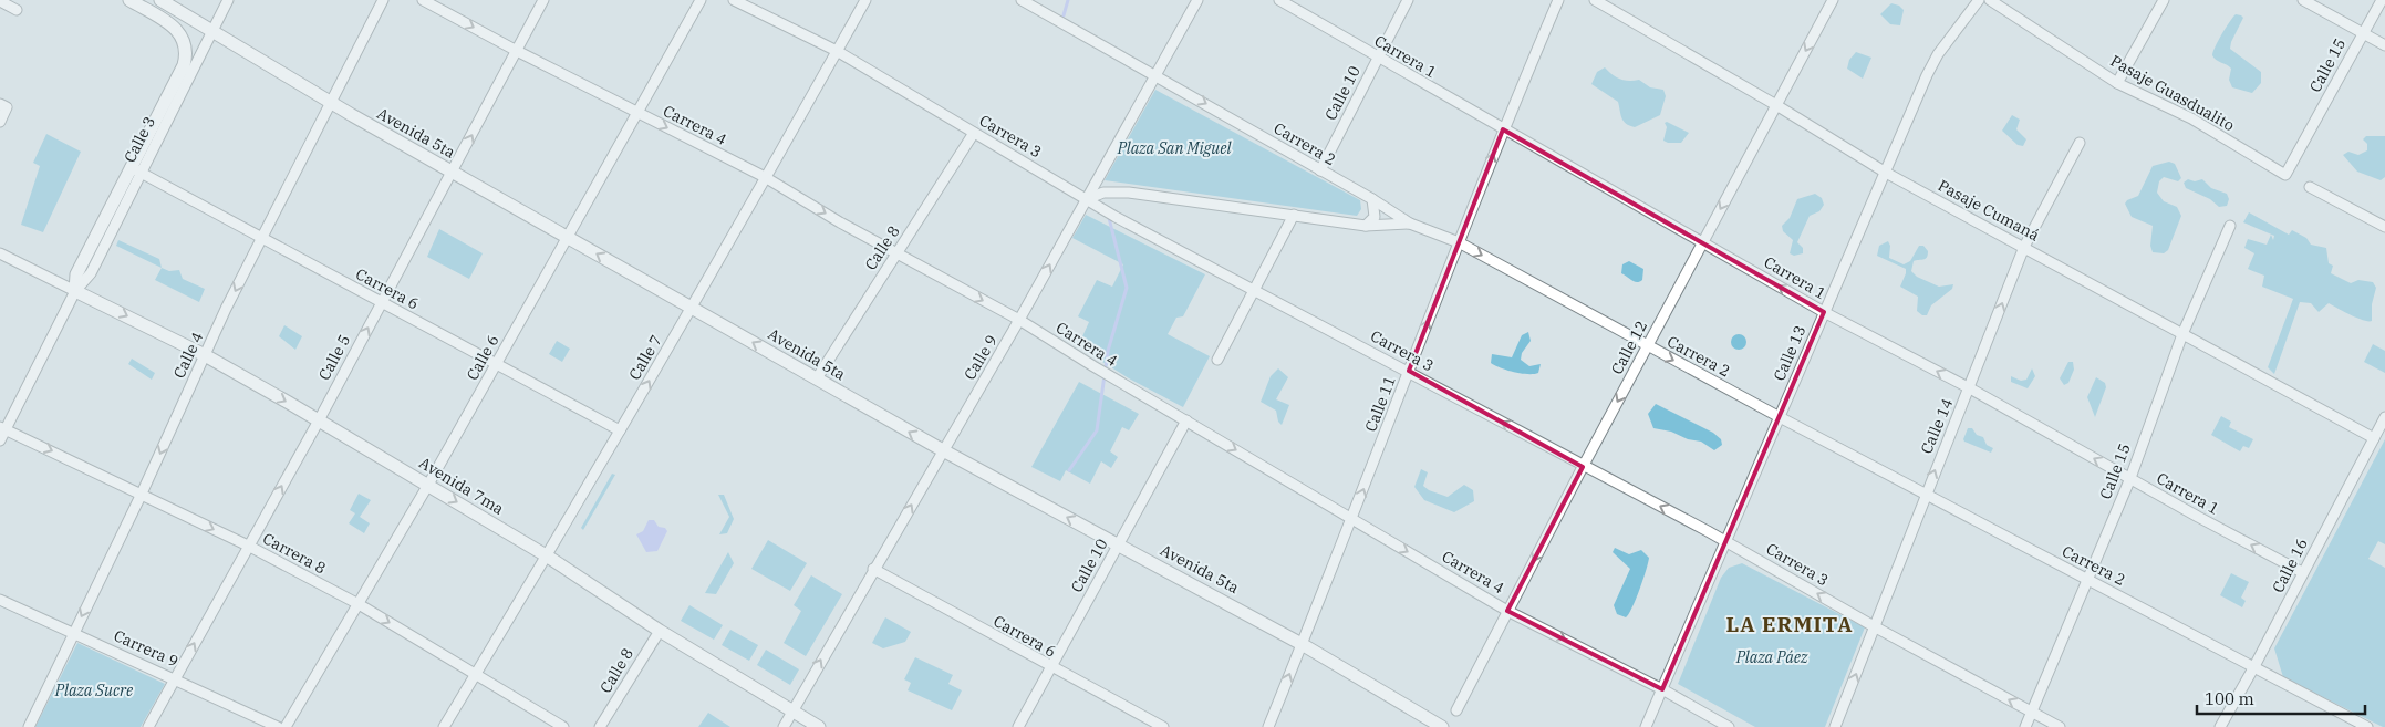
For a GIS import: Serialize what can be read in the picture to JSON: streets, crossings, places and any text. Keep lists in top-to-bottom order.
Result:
{
  "streets": {
    "street": [
      "Carrera 1",
      "Calle 15",
      "Calle 10",
      "Pasaje Guasdualito",
      "Carrera 4",
      "Avenida 5ta",
      "Carrera 3",
      "Calle 3",
      "Carrera 2",
      "Pasaje Cumaná",
      "Calle 8",
      "Carrera 6",
      "Calle 12",
      "Calle 13",
      "Calle 4",
      "Calle 5",
      "Calle 6",
      "Calle 7",
      "Calle 9",
      "Calle 11",
      "Calle 14",
      "Avenida 7ma",
      "Carrera 8",
      "Calle 16",
      "Carrera 9"
    ]
  },
  "crossings": [
    ["Carrera 1", "Calle 15"],
    ["Carrera 1", "Calle 10"],
    ["Carrera 1", "Calle 12"],
    ["Carrera 1", "Calle 13"],
    ["Carrera 1", "Calle 11"],
    ["Carrera 1", "Calle 14"],
    ["Carrera 1", "Calle 16"],
    ["Calle 15", "Pasaje Guasdualito"],
    ["Calle 15", "Carrera 3"],
    ["Calle 15", "Carrera 2"],
    ["Calle 15", "Pasaje Cumaná"],
    ["Calle 10", "Carrera 4"],
    ["Calle 10", "Avenida 5ta"],
    ["Calle 10", "Carrera 2"],
    ["Calle 10", "Carrera 6"],
    ["Carrera 4", "Calle 8"],
    ["Carrera 4", "Calle 12"],
    ["Carrera 4", "Calle 13"],
    ["Carrera 4", "Calle 5"],
    ["Carrera 4", "Calle 6"],
    ["Carrera 4", "Calle 7"],
    ["Carrera 4", "Calle 9"],
    ["Carrera 4", "Calle 11"],
    ["Avenida 5ta", "Calle 3"],
    ["Avenida 5ta", "Calle 8"],
    ["Avenida 5ta", "Calle 4"],
    ["Avenida 5ta", "Calle 5"],
    ["Avenida 5ta", "Calle 6"],
    ["Avenida 5ta", "Calle 7"],
    ["Avenida 5ta", "Calle 9"],
    ["Avenida 5ta", "Calle 11"],
    ["Carrera 3", "Calle 8"],
    ["Carrera 3", "Calle 12"],
    ["Carrera 3", "Calle 13"],
    ["Carrera 3", "Calle 7"],
    ["Carrera 3", "Calle 9"],
    ["Carrera 3", "Calle 11"],
    ["Carrera 3", "Calle 14"],
    ["Calle 3", "Carrera 6"],
    ["Calle 3", "Avenida 7ma"],
    ["Calle 3", "Carrera 8"],
    ["Carrera 2", "Calle 12"],
    ["Carrera 2", "Calle 13"],
    ["Carrera 2", "Calle 9"],
    ["Carrera 2", "Calle 11"],
    ["Carrera 2", "Calle 14"],
    ["Carrera 2", "Calle 16"],
    ["Pasaje Cumaná", "Calle 12"],
    ["Pasaje Cumaná", "Calle 13"],
    ["Pasaje Cumaná", "Calle 14"],
    ["Pasaje Cumaná", "Calle 16"],
    ["Calle 8", "Avenida 7ma"],
    ["Carrera 6", "Calle 4"],
    ["Carrera 6", "Calle 5"],
    ["Carrera 6", "Calle 6"],
    ["Carrera 6", "Calle 7"],
    ["Carrera 6", "Calle 9"],
    ["Calle 4", "Avenida 7ma"],
    ["Calle 4", "Carrera 8"],
    ["Calle 4", "Carrera 9"],
    ["Calle 5", "Avenida 7ma"],
    ["Calle 5", "Carrera 8"],
    ["Calle 5", "Carrera 9"],
    ["Calle 6", "Avenida 7ma"],
    ["Calle 6", "Carrera 8"],
    ["Calle 7", "Avenida 7ma"],
    ["Calle 7", "Carrera 8"],
    ["Calle 9", "Avenida 7ma"]
  ],
  "one_way": [
    "Carrera 1",
    "Carrera 4",
    "Avenida 5ta",
    "Carrera 3",
    "Carrera 2",
    "Calle 12",
    "Calle 4",
    "Calle 5",
    "Calle 9",
    "Calle 11",
    "Calle 14",
    "Avenida 7ma",
    "Carrera 8"
  ],
  "districts": ["LA ERMITA"],
  "parks": ["Plaza San Miguel", "Plaza Páez", "Plaza Sucre"],
  "scale_bar": "100 m"
}
